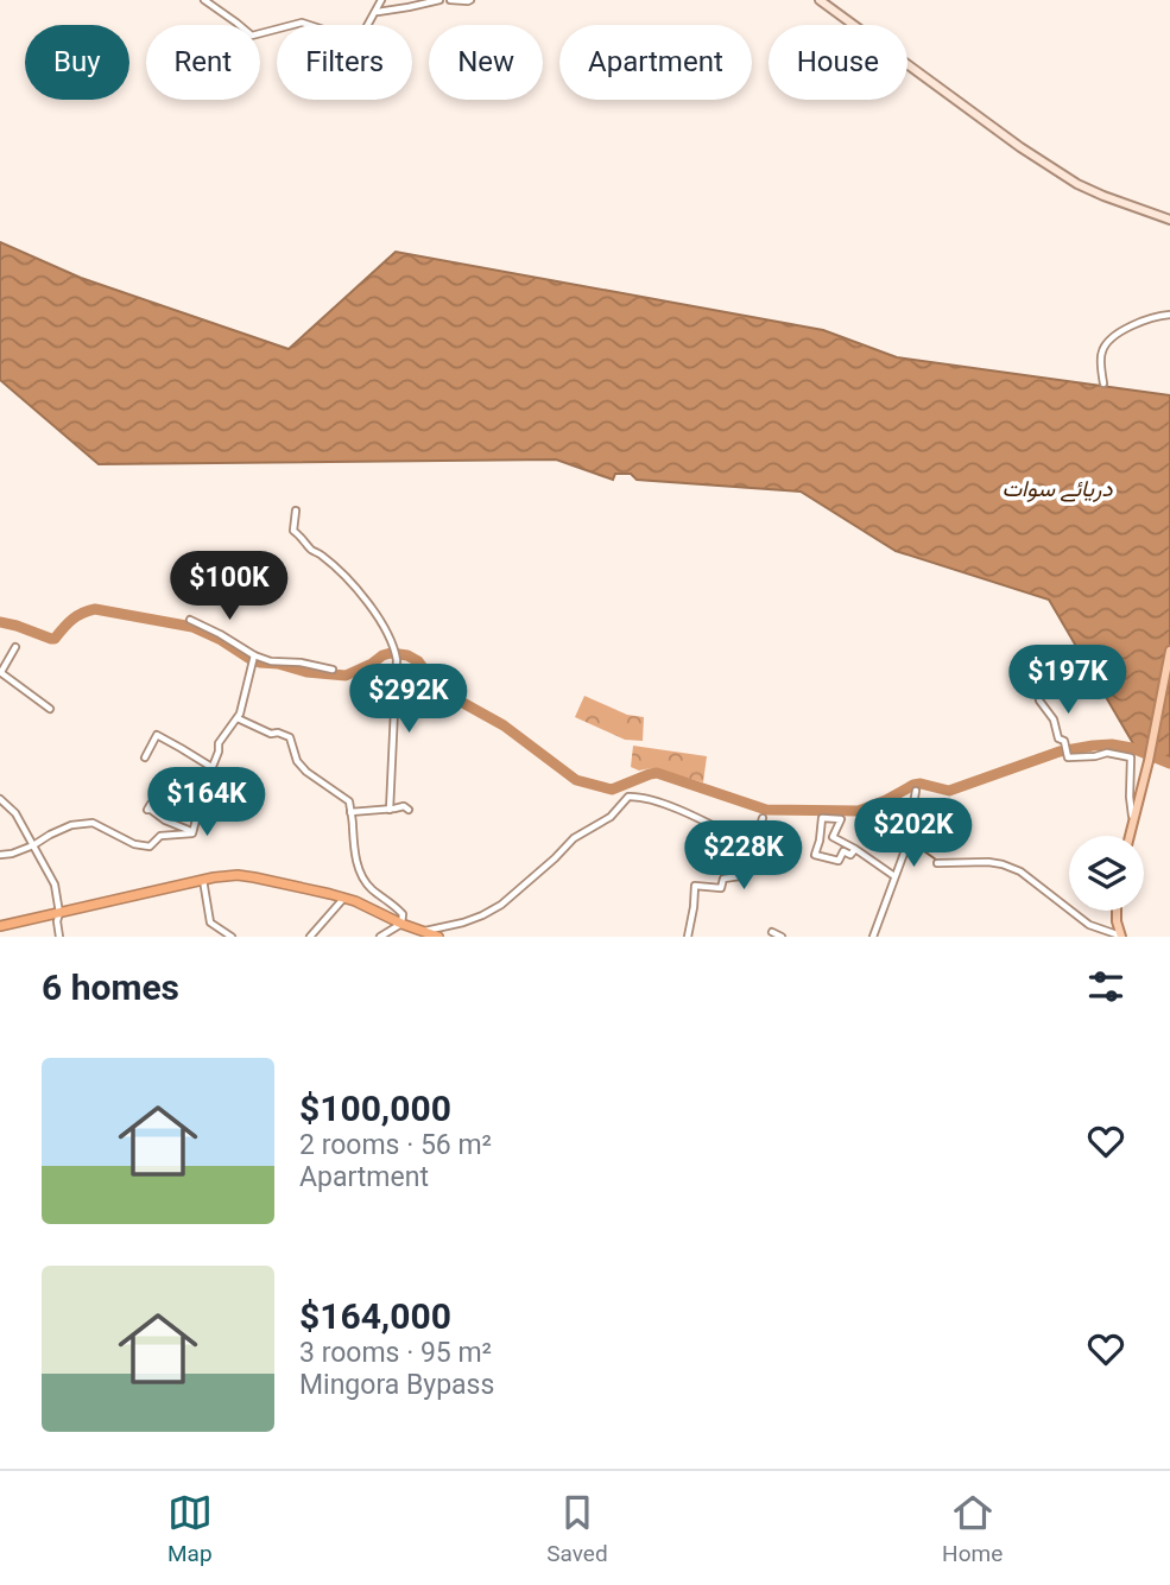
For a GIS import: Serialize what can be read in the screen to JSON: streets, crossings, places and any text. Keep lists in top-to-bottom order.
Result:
{
  "water": ["دریائے سوات"],
  "page": {
    "chip": [
      "Buy",
      "Rent",
      "Filters",
      "New",
      "Apartment",
      "House"
    ],
    "price": [
      "$100K",
      "$197K",
      "$292K",
      "$164K",
      "$202K",
      "$228K"
    ],
    "heading": "6 homes",
    "list": [
      {
        "name": "$100,000",
        "note": "2 rooms · 56 m² · Apartment"
      },
      {
        "name": "$164,000",
        "note": "3 rooms · 95 m² · Mingora Bypass"
      }
    ],
    "tabs": ["Map", "Saved", "Home"]
  }
}
